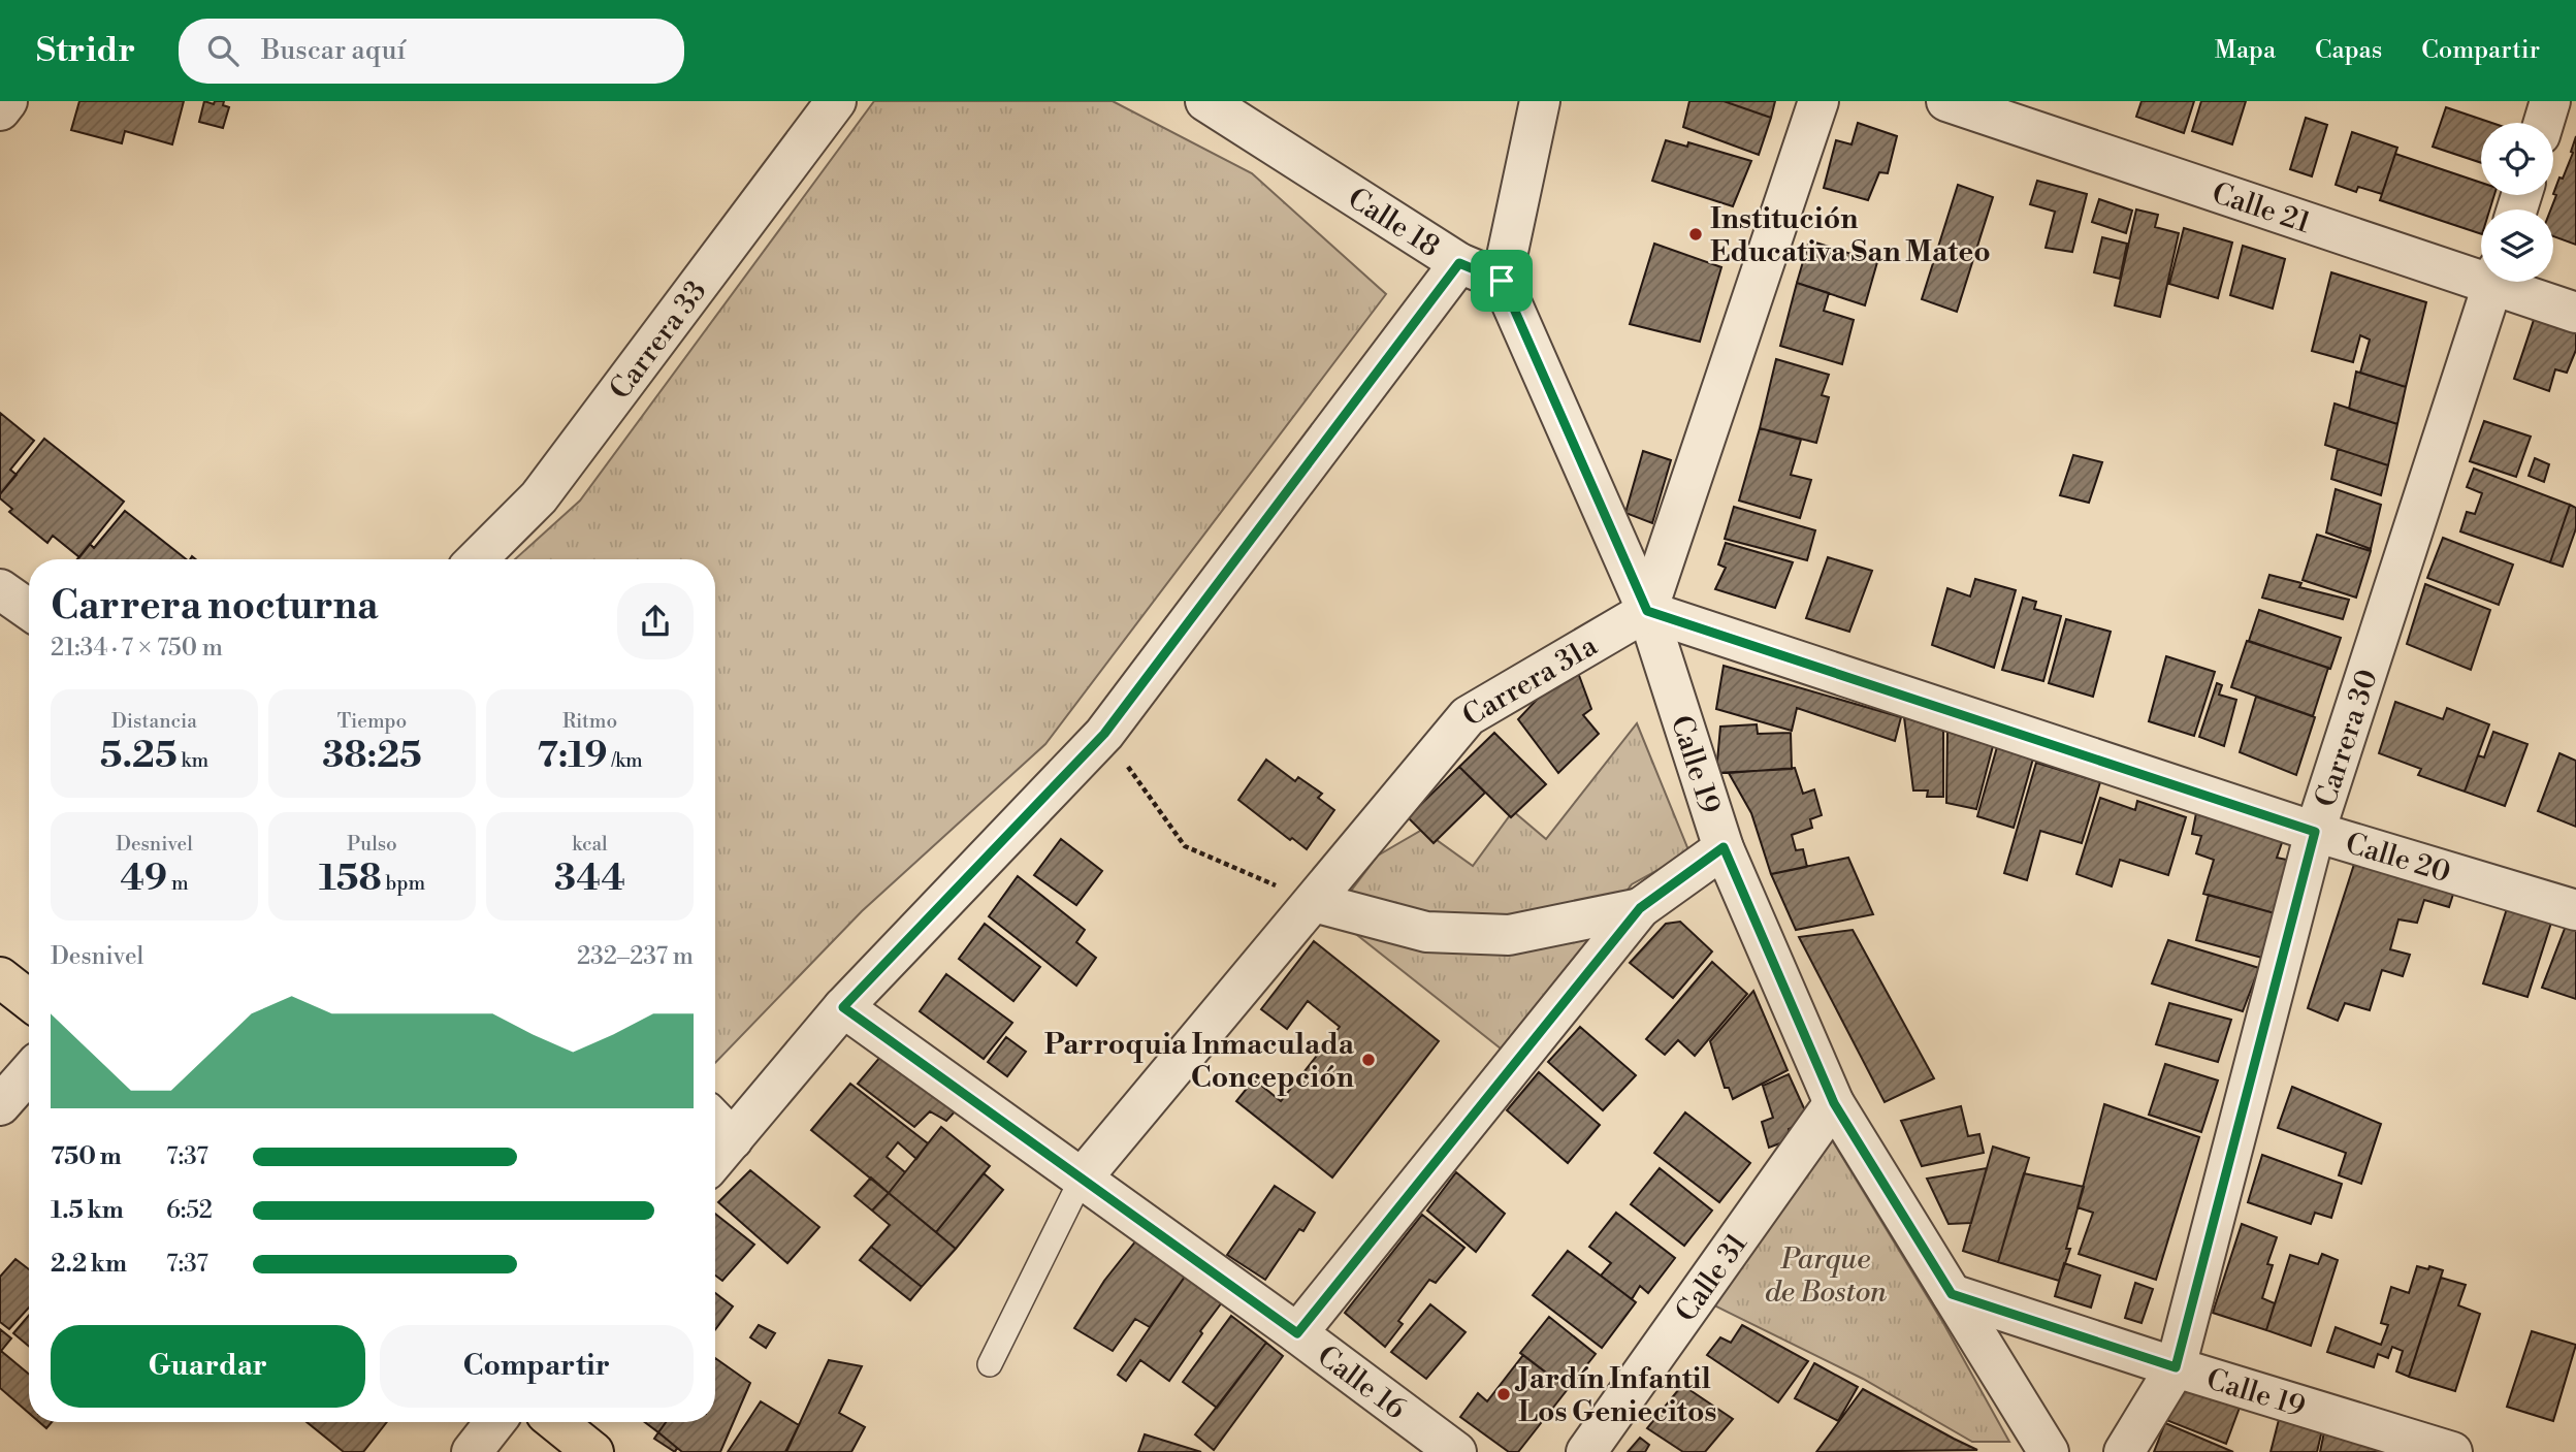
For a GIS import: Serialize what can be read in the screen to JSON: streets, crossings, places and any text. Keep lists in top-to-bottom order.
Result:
{
  "streets": {
    "street": [
      "Calle 21",
      "Calle 18",
      "Carrera 33",
      "Carrera 31a",
      "Carrera 30",
      "Calle 19",
      "Calle 20",
      "Calle 31",
      "Calle 16"
    ]
  },
  "crossings": [
    ["Carrera 31a", "Calle 19"],
    ["Carrera 31a", "Calle 20"],
    ["Carrera 31a", "Calle 16"],
    ["Carrera 30", "Calle 19"],
    ["Carrera 30", "Calle 20"],
    ["Calle 19", "Calle 20"],
    ["Calle 19", "Calle 31"]
  ],
  "parks": ["Parque de Boston"],
  "places": ["Institución Educativa San Mateo", "Parroquia Inmaculada Concepción", "Jardín Infantil Los Geniecitos"],
  "page": {
    "header": "Stridr",
    "search": "Buscar aquí",
    "nav": ["Mapa", "Capas", "Compartir"],
    "heading": ["Carrera nocturna", "21:34 · 7 × 750 m"],
    "stats": [
      ["Distancia", "5.25 km"],
      ["Tiempo", "38:25"],
      ["Ritmo", "7:19 /km"],
      ["Desnivel", "49 m"],
      ["Pulso", "158 bpm"],
      ["kcal", "344"]
    ],
    "chart": ["Desnivel", "232–237 m"],
    "list": [
      {
        "name": "750 m",
        "note": "7:37"
      },
      {
        "name": "1.5 km",
        "note": "6:52"
      },
      {
        "name": "2.2 km",
        "note": "7:37"
      }
    ],
    "buttons": ["Guardar", "Compartir"]
  }
}
